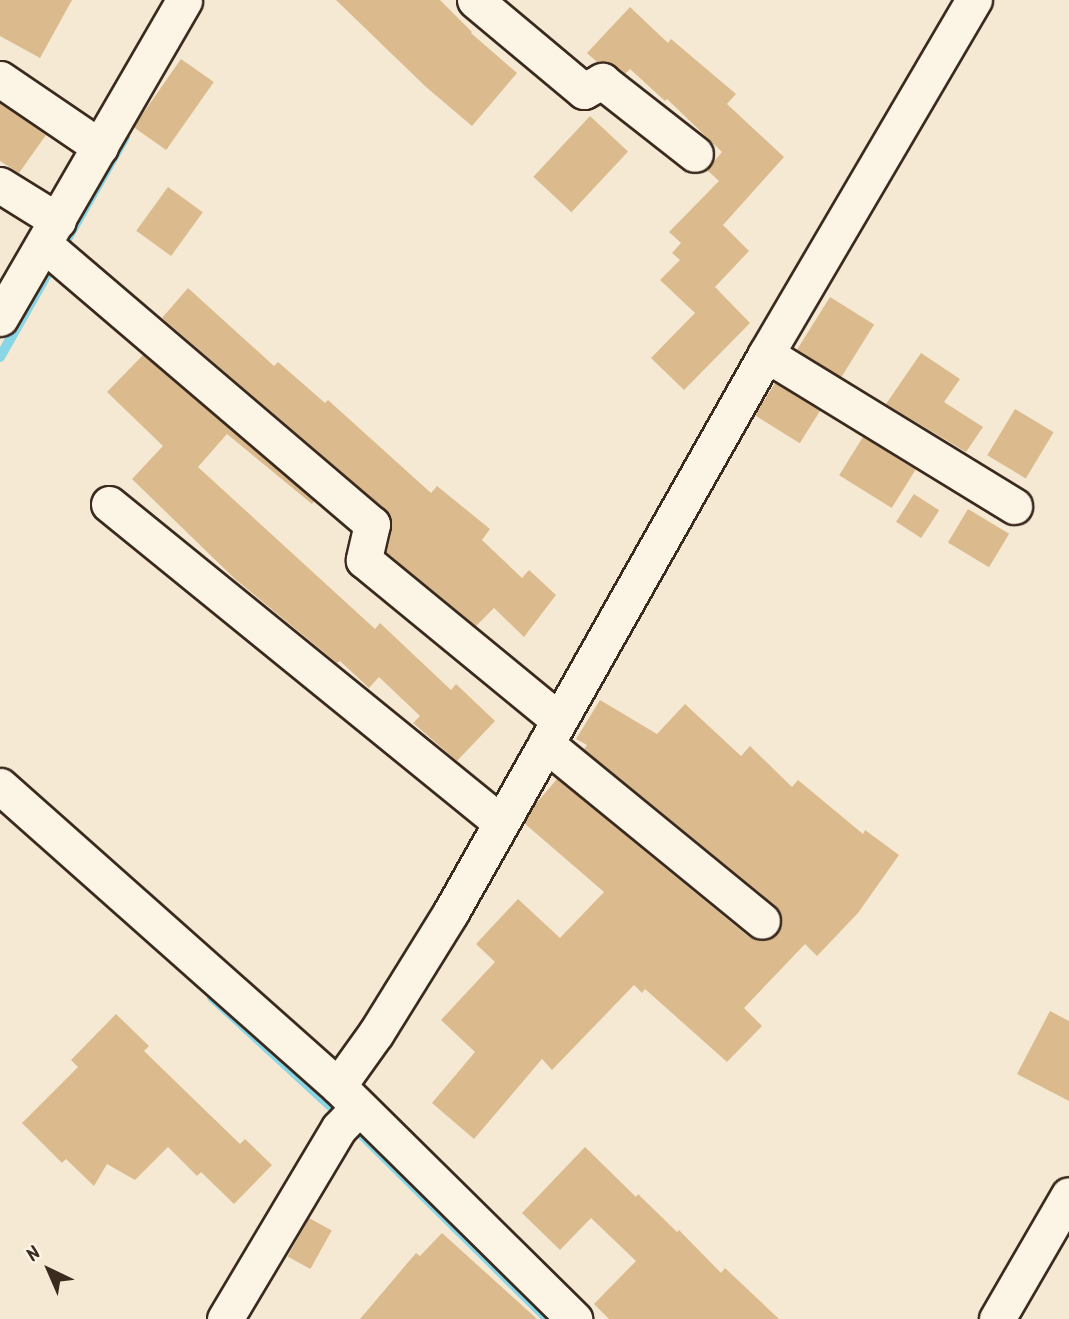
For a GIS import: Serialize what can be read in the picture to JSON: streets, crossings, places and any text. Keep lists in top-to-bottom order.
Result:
{
  "north": "top left"
}
